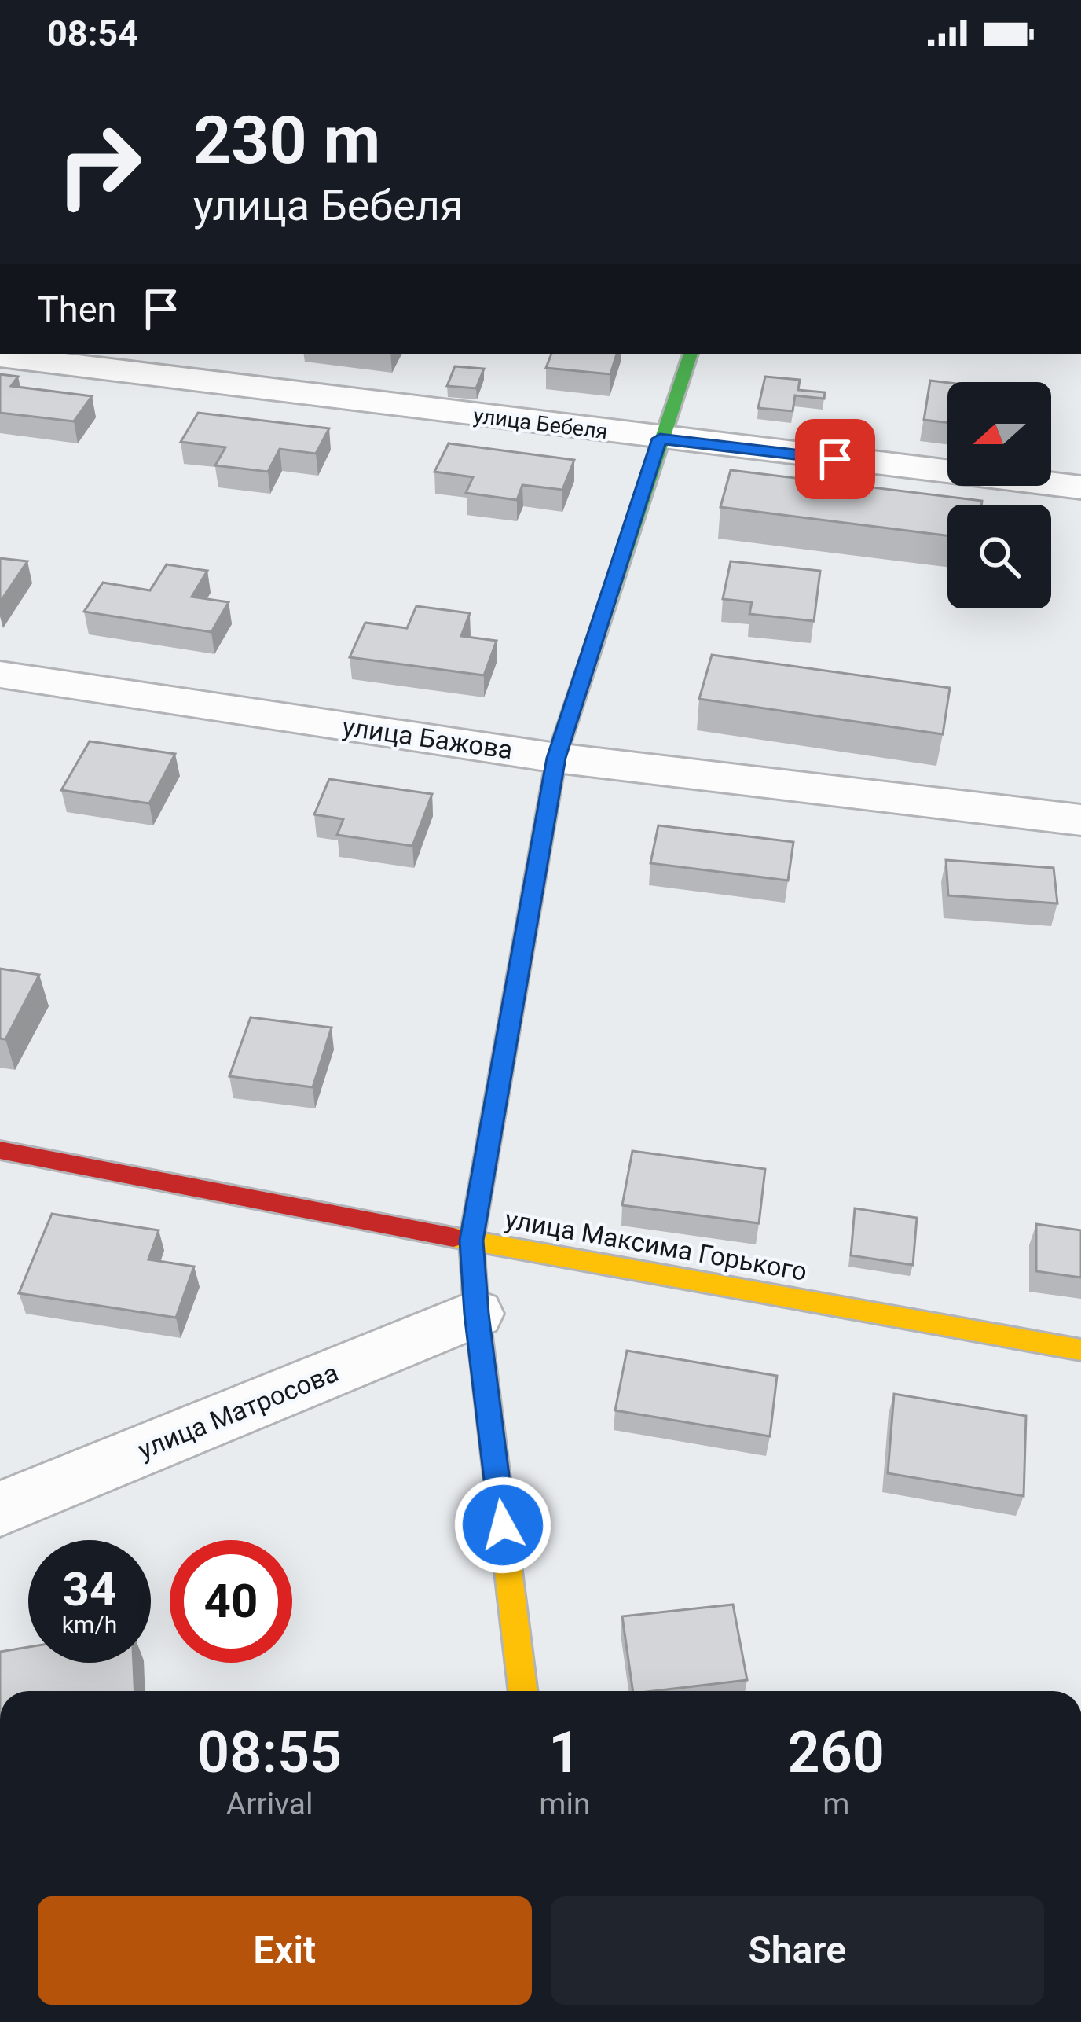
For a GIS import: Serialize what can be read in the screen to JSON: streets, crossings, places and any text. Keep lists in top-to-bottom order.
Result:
{
  "streets": {
    "street": [
      "улица Бебеля",
      "улица Бажова",
      "улица Максима Горького",
      "улица Матросова"
    ]
  },
  "north": "left",
  "page": {
    "status": "08:54",
    "turn": ["230 m", "улица Бебеля"],
    "then": "Then",
    "speed": "34 km/h",
    "limit": "40",
    "eta": [
      "08:55",
      "Arrival",
      "1",
      "min",
      "260",
      "m"
    ],
    "buttons": ["Exit", "Share"]
  }
}
